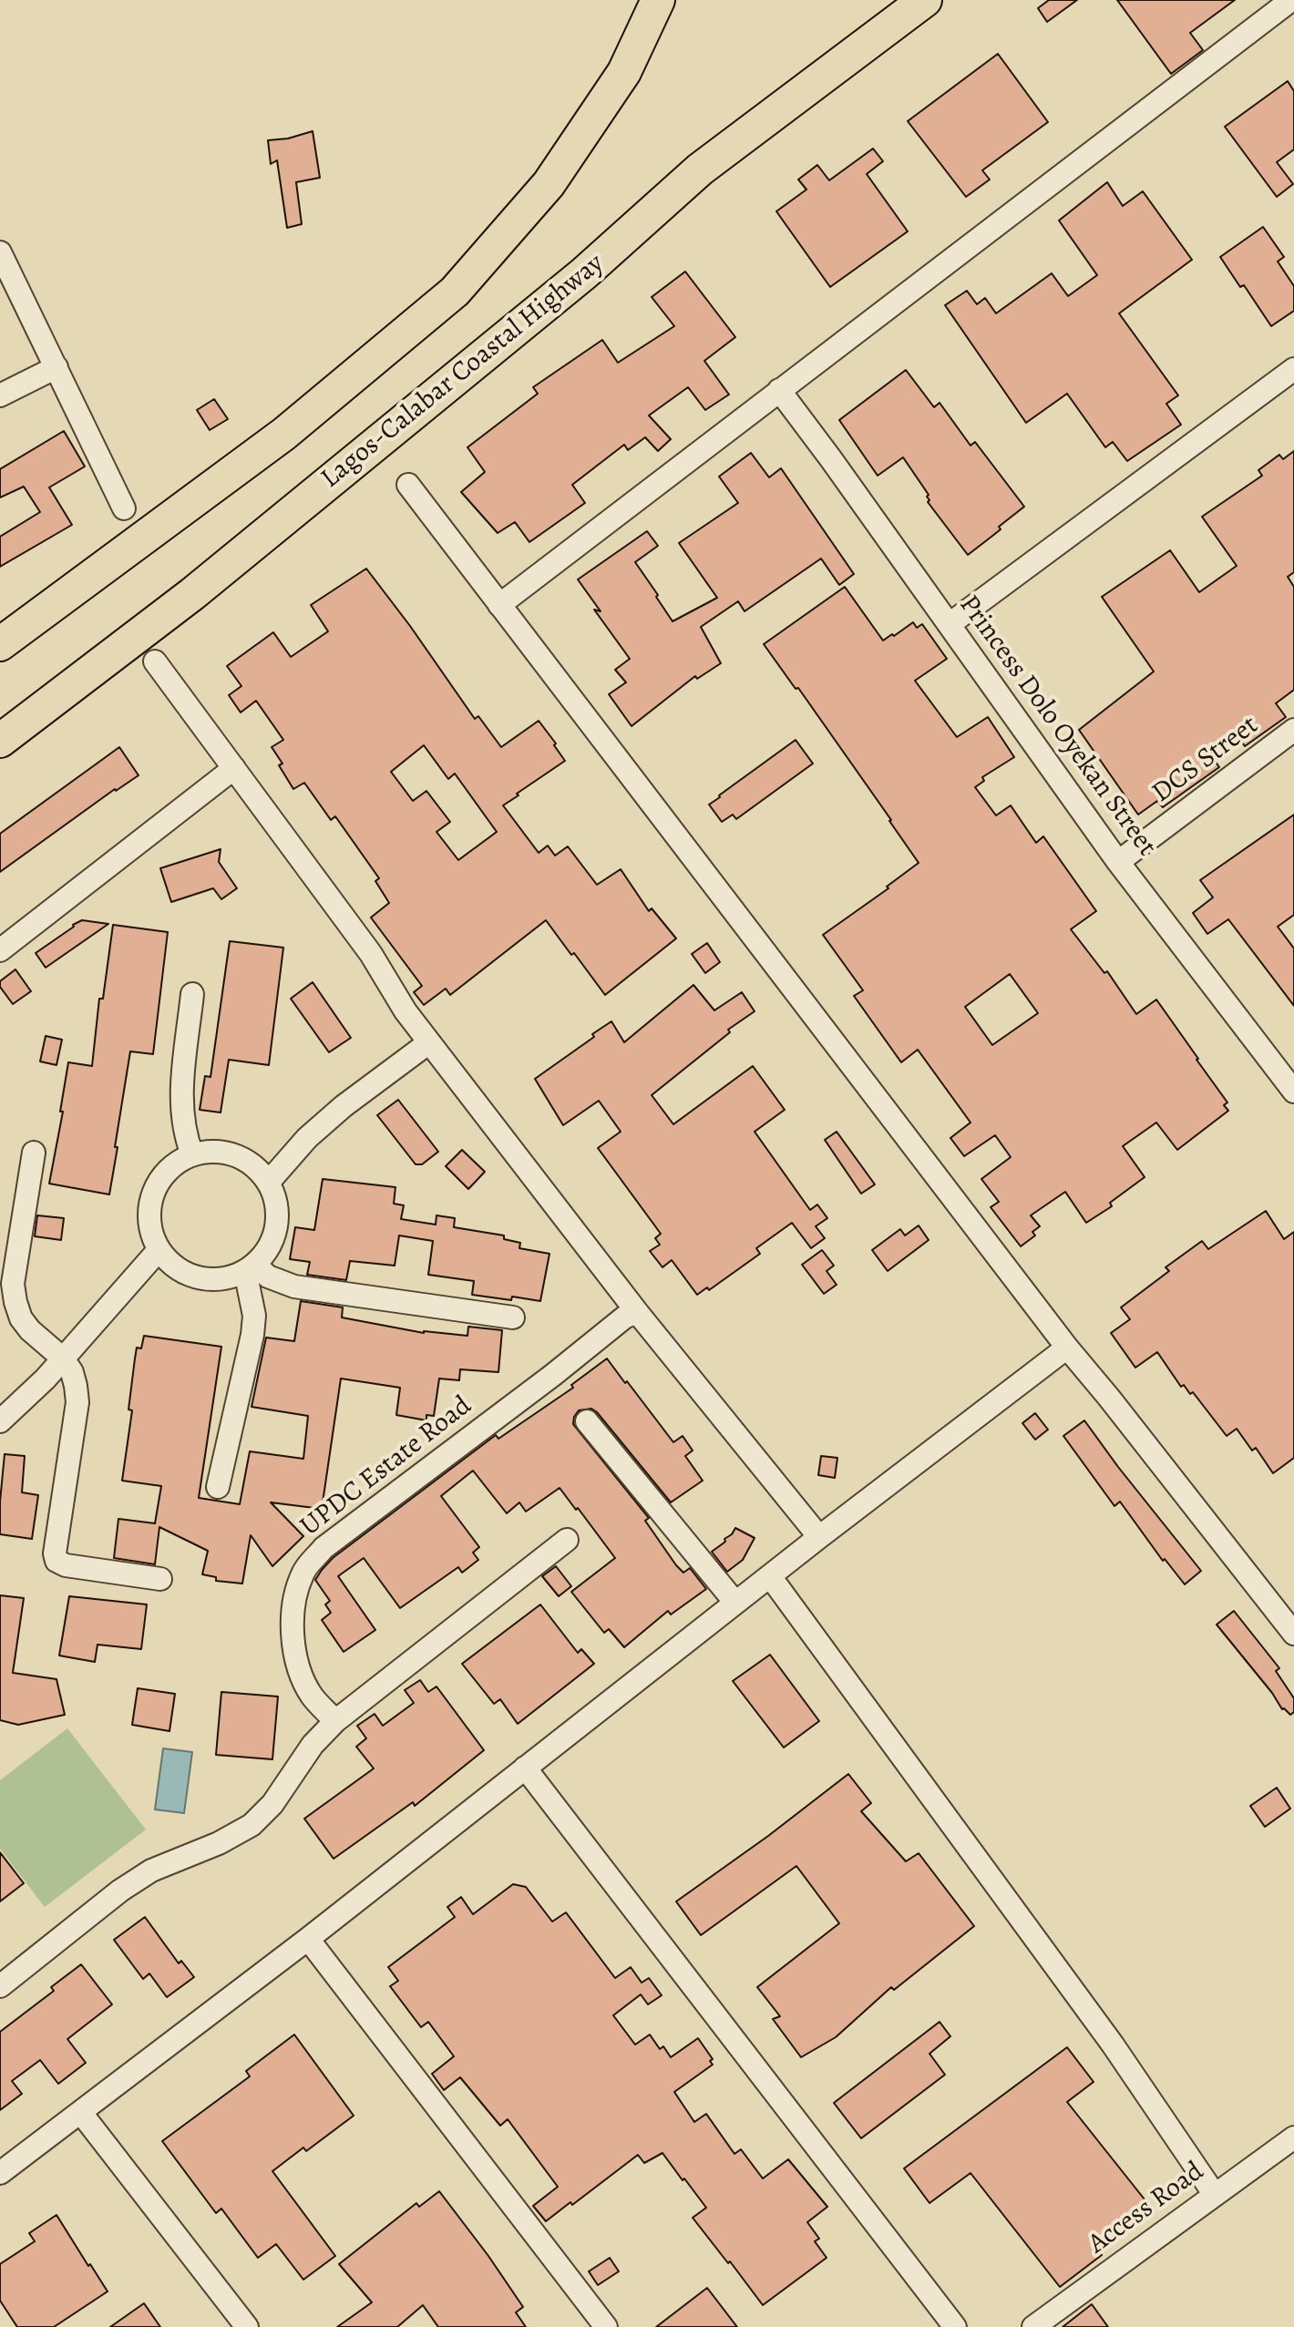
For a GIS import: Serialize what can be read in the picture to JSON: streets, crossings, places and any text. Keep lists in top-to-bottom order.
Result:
{
  "streets": {
    "highway": ["Lagos-Calabar Coastal Highway"],
    "street": [
      "Princess Dolo Oyekan Street",
      "DCS Street",
      "UPDC Estate Road",
      "Access Road"
    ]
  },
  "crossings": [
    ["Princess Dolo Oyekan Street", "DCS Street"]
  ]
}
